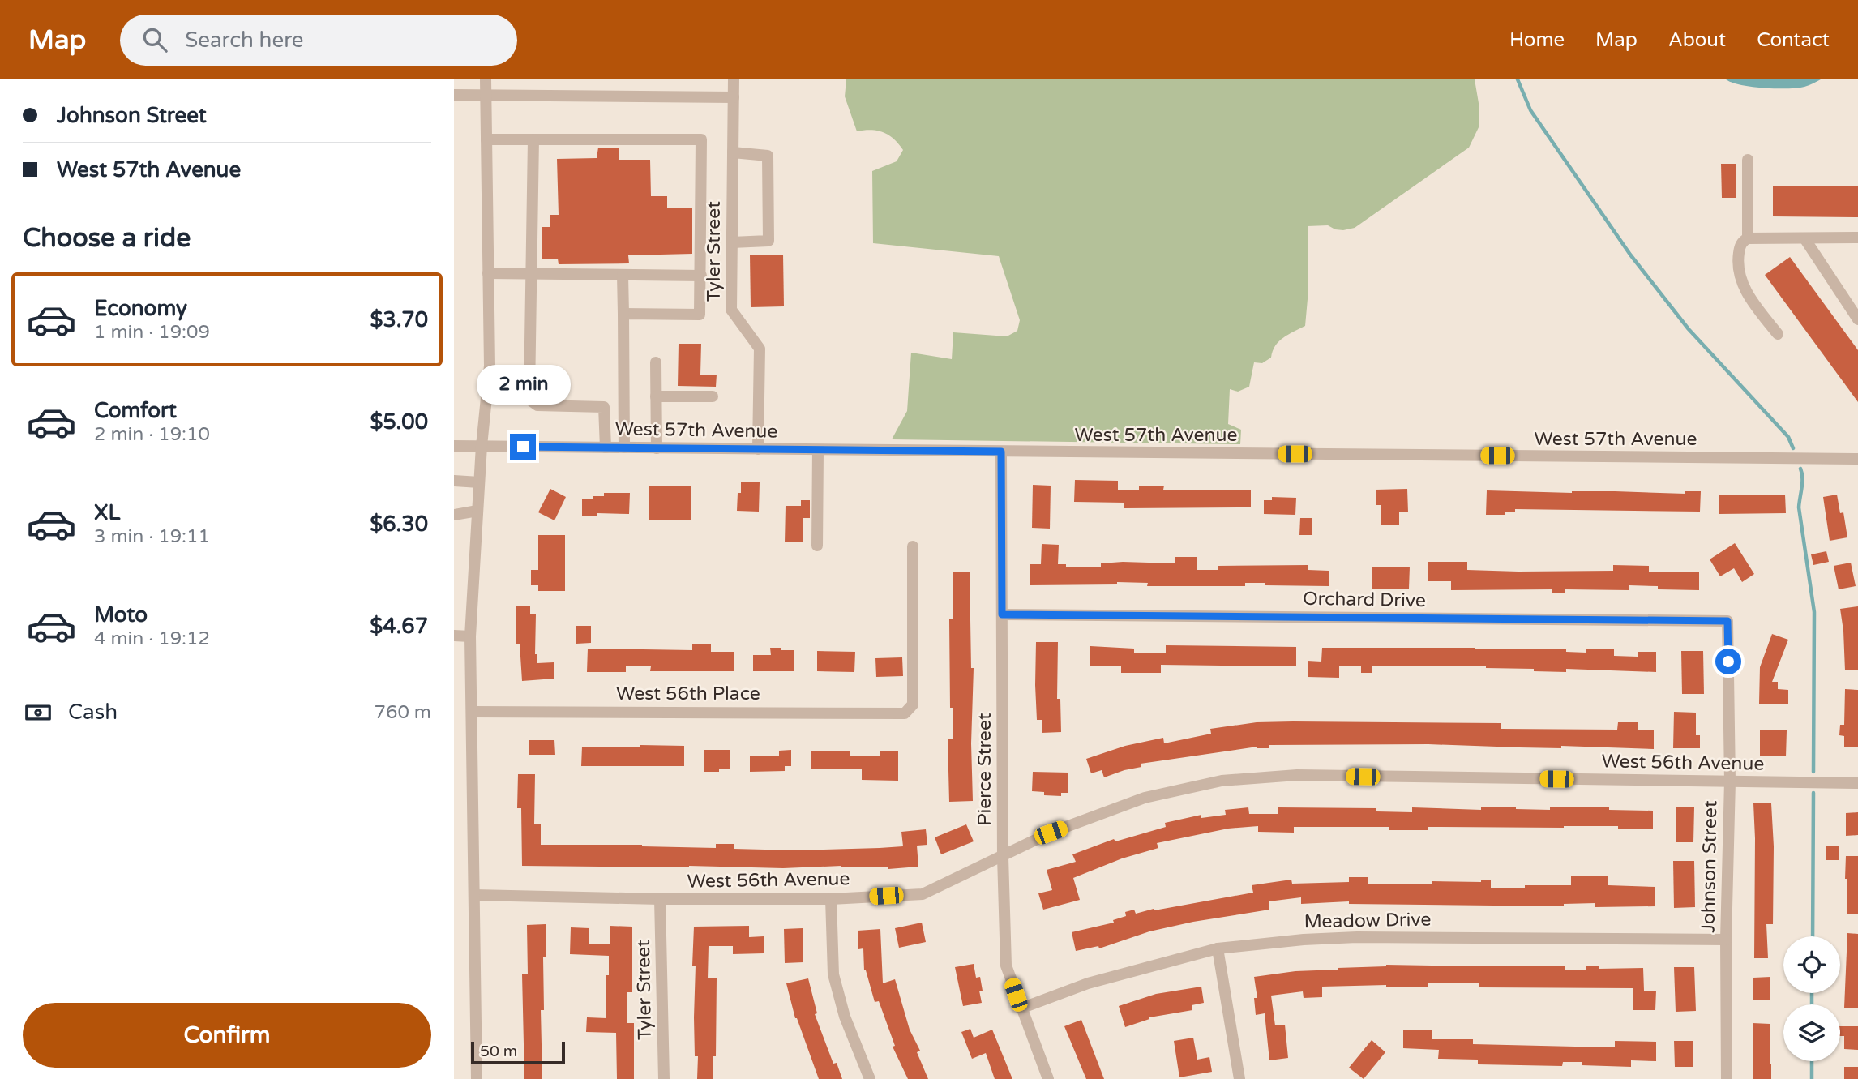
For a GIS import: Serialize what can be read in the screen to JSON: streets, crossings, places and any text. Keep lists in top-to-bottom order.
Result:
{
  "streets": {
    "street": [
      "Tyler Street",
      "West 57th Avenue",
      "Orchard Drive",
      "West 56th Place",
      "West 56th Avenue",
      "Pierce Street",
      "Johnson Street",
      "Meadow Drive"
    ]
  },
  "crossings": [
    ["Tyler Street", "West 57th Avenue"],
    ["Tyler Street", "West 56th Avenue"],
    ["West 57th Avenue", "Pierce Street"],
    ["Orchard Drive", "Pierce Street"],
    ["Orchard Drive", "Johnson Street"],
    ["West 56th Avenue", "Pierce Street"],
    ["West 56th Avenue", "Johnson Street"],
    ["Pierce Street", "Meadow Drive"],
    ["Johnson Street", "Meadow Drive"]
  ],
  "scale_bar": "50 m",
  "page": {
    "header": "Map",
    "search": "Search here",
    "nav": [
      "Home",
      "Map",
      "About",
      "Contact"
    ],
    "banner": ["Johnson Street", "West 57th Avenue"],
    "heading": "Choose a ride",
    "list": [
      {
        "name": "Economy",
        "note": "1 min · 19:09",
        "value": "$3.70"
      },
      {
        "name": "Comfort",
        "note": "2 min · 19:10",
        "value": "$5.00"
      },
      {
        "name": "XL",
        "note": "3 min · 19:11",
        "value": "$6.30"
      },
      {
        "name": "Moto",
        "note": "4 min · 19:12",
        "value": "$4.67"
      }
    ],
    "bubble": "2 min",
    "pay": ["Cash", "760 m"],
    "buttons": "Confirm",
    "scale": "50 m"
  }
}
